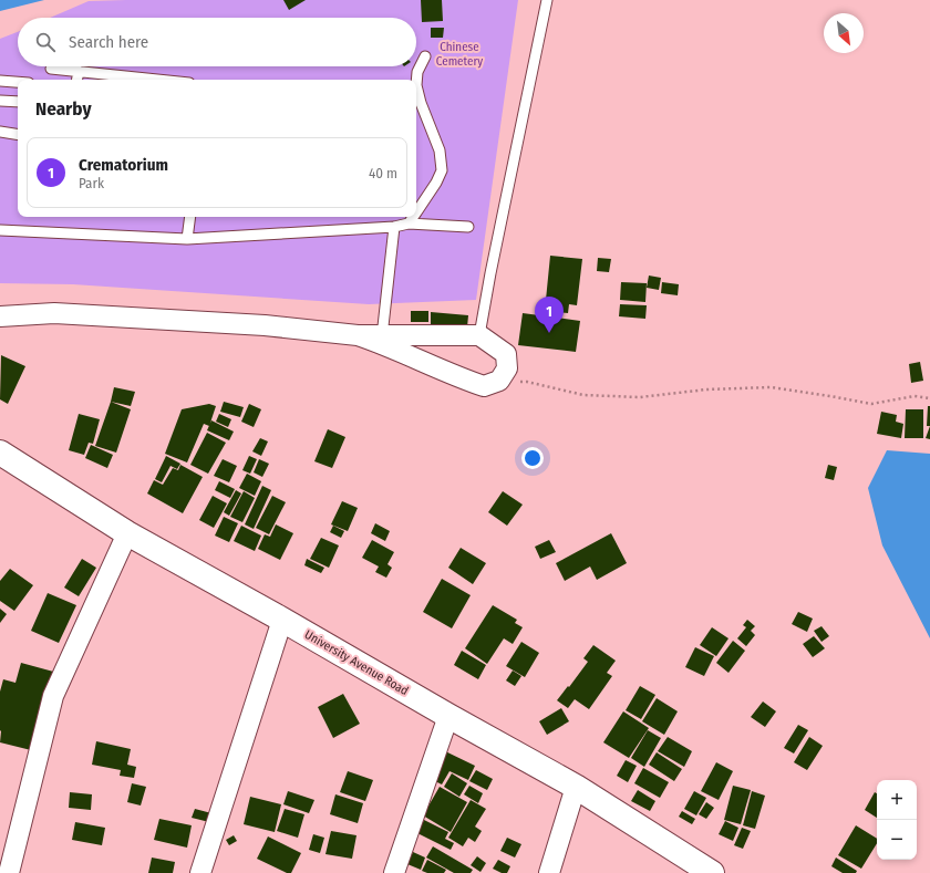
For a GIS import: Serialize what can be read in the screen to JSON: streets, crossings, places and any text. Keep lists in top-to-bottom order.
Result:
{
  "streets": {
    "main road": ["University Avenue Road"]
  },
  "parks": ["Chinese Cemetery"],
  "north": "bottom right",
  "page": {
    "search": "Search here",
    "heading": "Nearby",
    "list": [
      {
        "mark": "1",
        "name": "Crematorium",
        "note": "Park",
        "value": "40 m"
      }
    ],
    "pins": "1",
    "map_buttons": ["+", "−"]
  }
}
